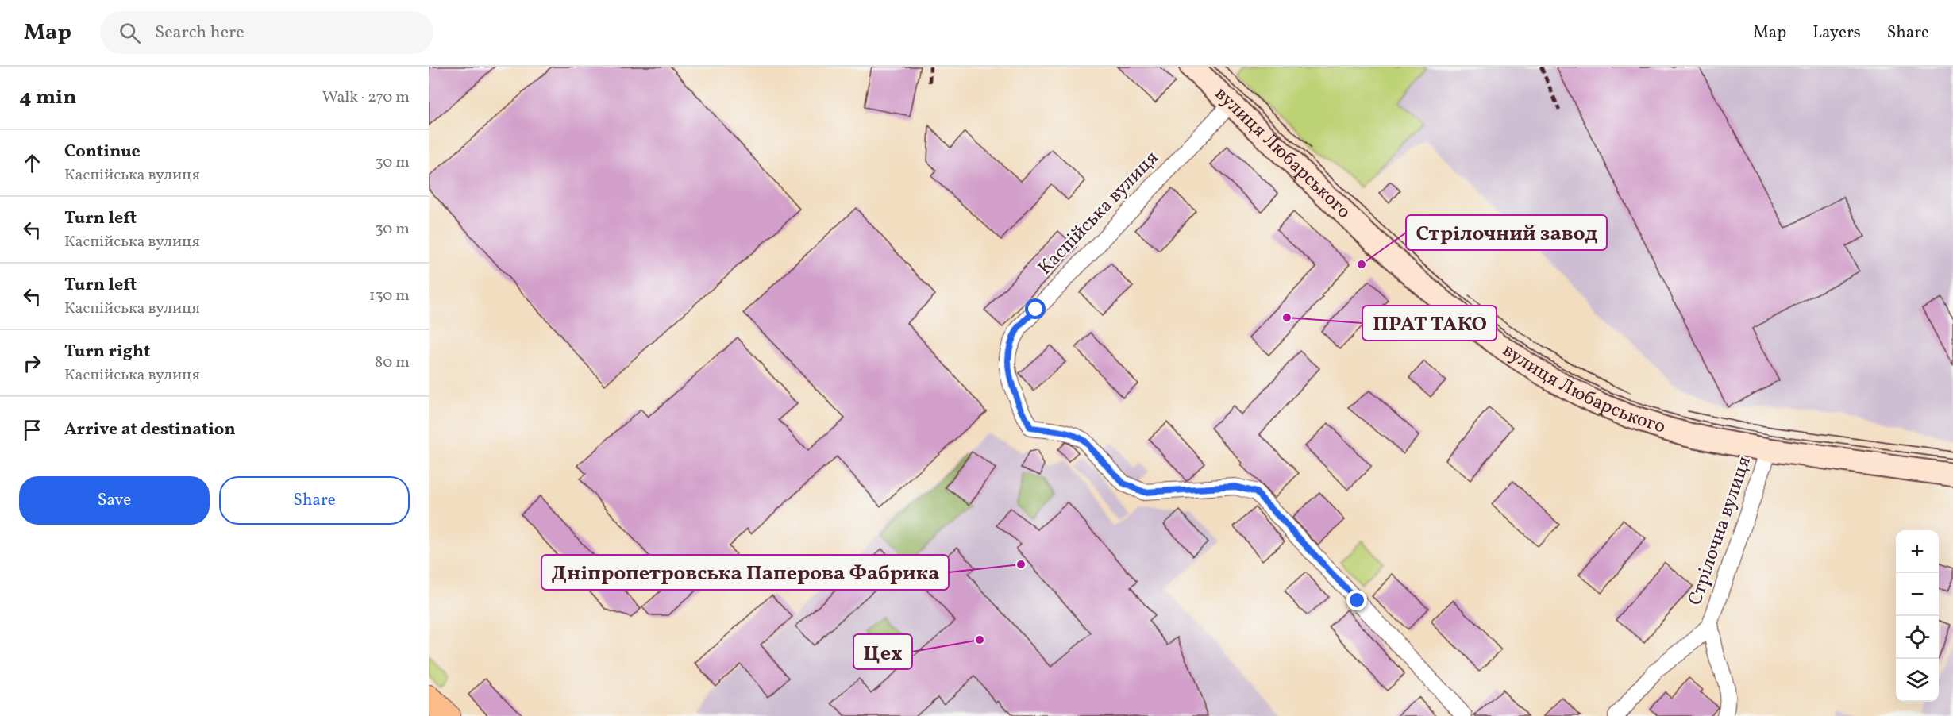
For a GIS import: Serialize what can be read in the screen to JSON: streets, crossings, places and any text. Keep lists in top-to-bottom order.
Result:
{
  "streets": {
    "main road": ["вулиця Любарського"],
    "street": ["Каспійська вулиця", "Стрілочна вулиця"]
  },
  "crossings": [
    ["вулиця Любарського", "Каспійська вулиця"],
    ["вулиця Любарського", "Стрілочна вулиця"]
  ],
  "places": [
    "Стрілочний завод",
    "ПРАТ ТАКО",
    "Дніпропетровська Паперова Фабрика",
    "Цех"
  ],
  "page": {
    "header": "Map",
    "search": "Search here",
    "nav": ["Map", "Layers", "Share"],
    "heading": ["4 min", "Walk · 270 m"],
    "list": [
      ["Continue", "Каспійська вулиця", "30 m"],
      ["Turn left", "Каспійська вулиця", "30 m"],
      ["Turn left", "Каспійська вулиця", "130 m"],
      ["Turn right", "Каспійська вулиця", "80 m"],
      "Arrive at destination"
    ],
    "buttons": ["Save", "Share"],
    "map_buttons": ["+", "−"]
  }
}
